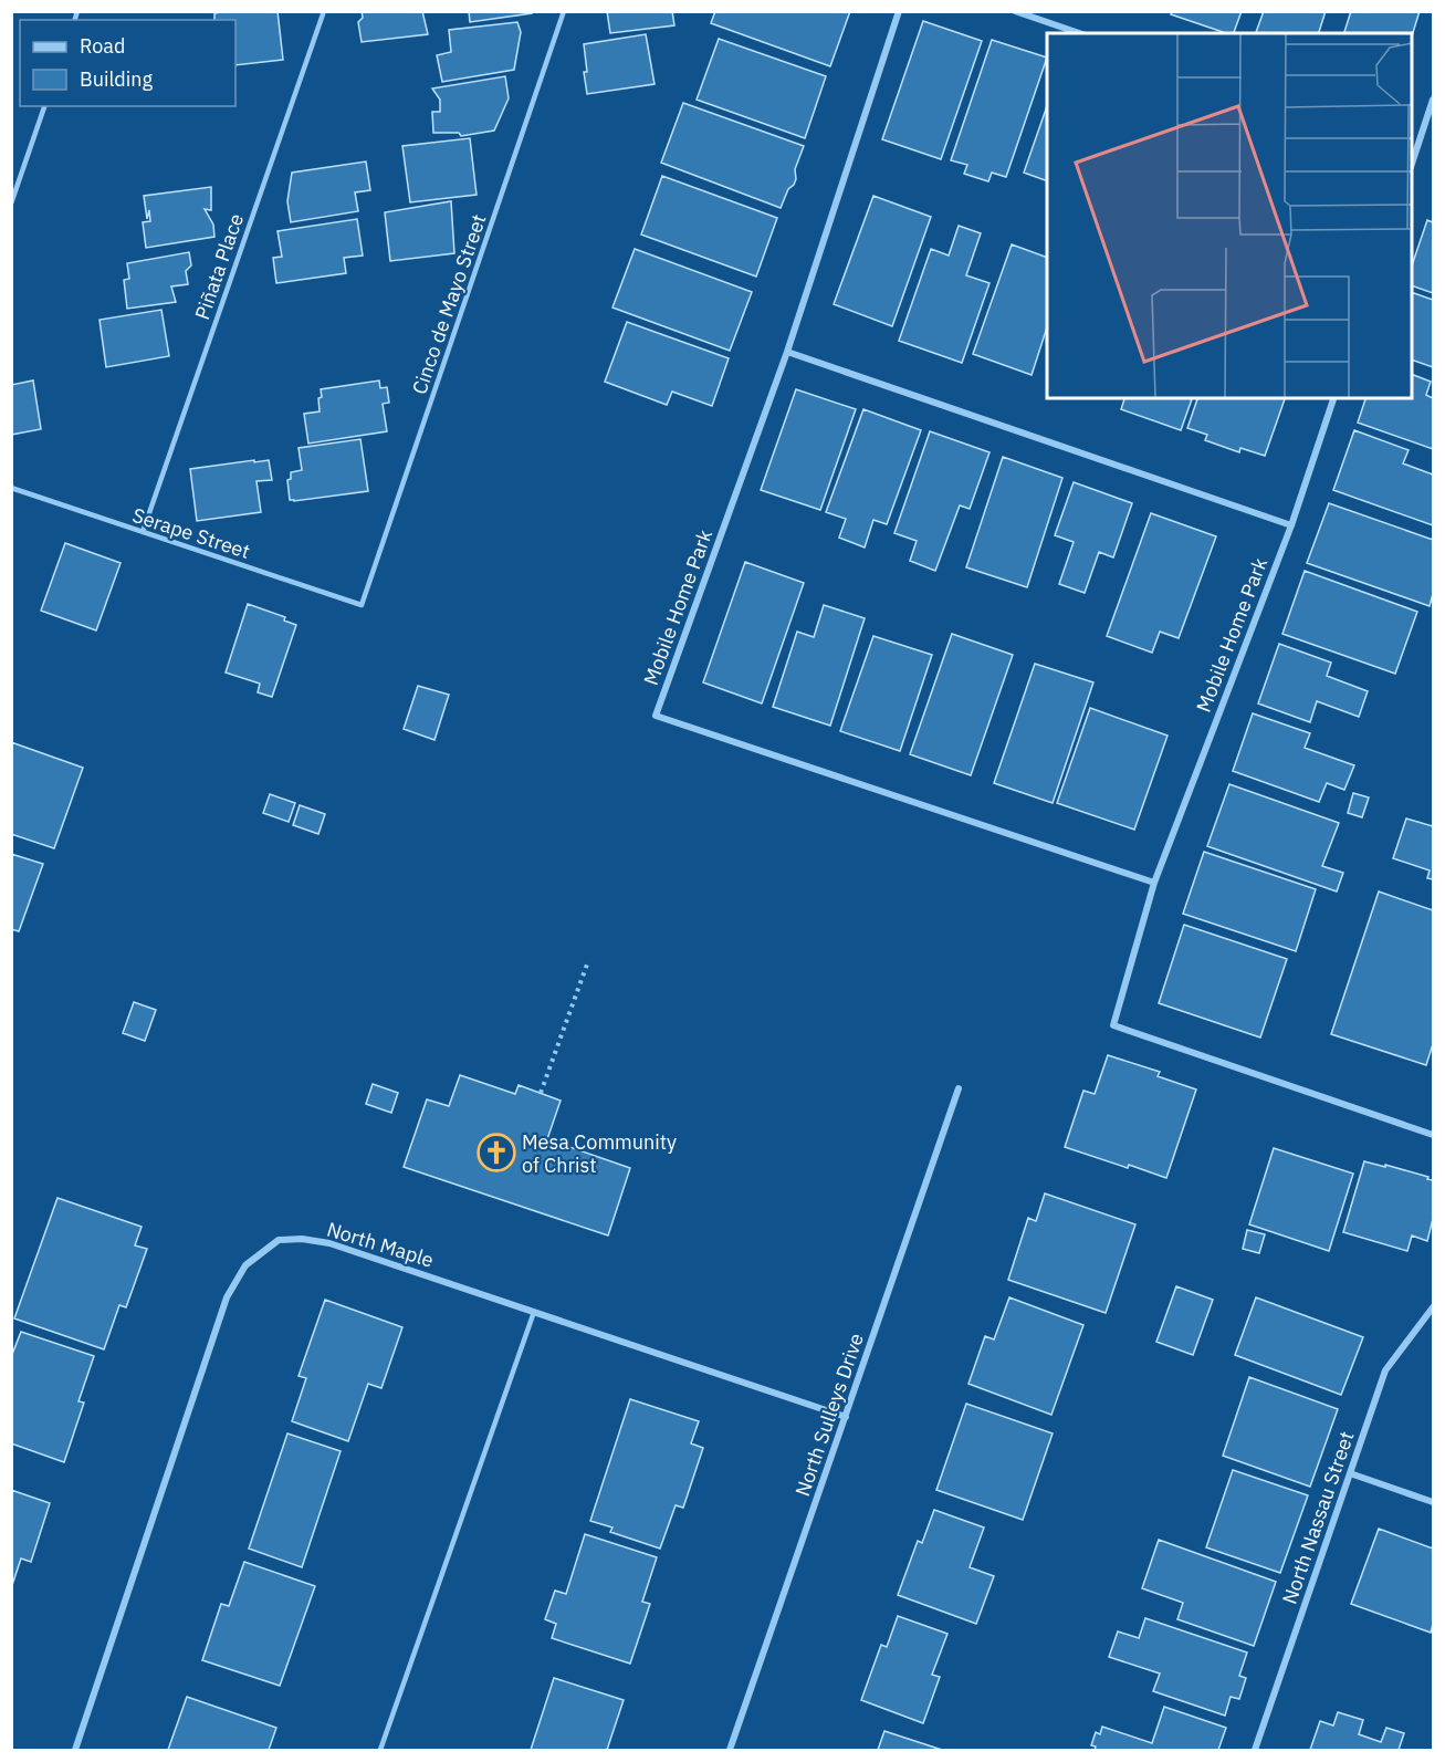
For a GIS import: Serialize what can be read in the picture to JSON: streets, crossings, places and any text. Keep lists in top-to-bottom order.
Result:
{
  "streets": {
    "street": [
      "Mobile Home Park",
      "North Maple",
      "North Sulleys Drive",
      "North Nassau Street"
    ],
    "lane": ["Piñata Place", "Cinco de Mayo Street", "Serape Street"]
  },
  "crossings": [
    ["Piñata Place", "Serape Street"],
    ["Cinco de Mayo Street", "Serape Street"],
    ["North Maple", "North Sulleys Drive"]
  ],
  "places": {
    "church": ["Mesa Community of Christ"]
  },
  "legend": ["Road", "Building"]
}
